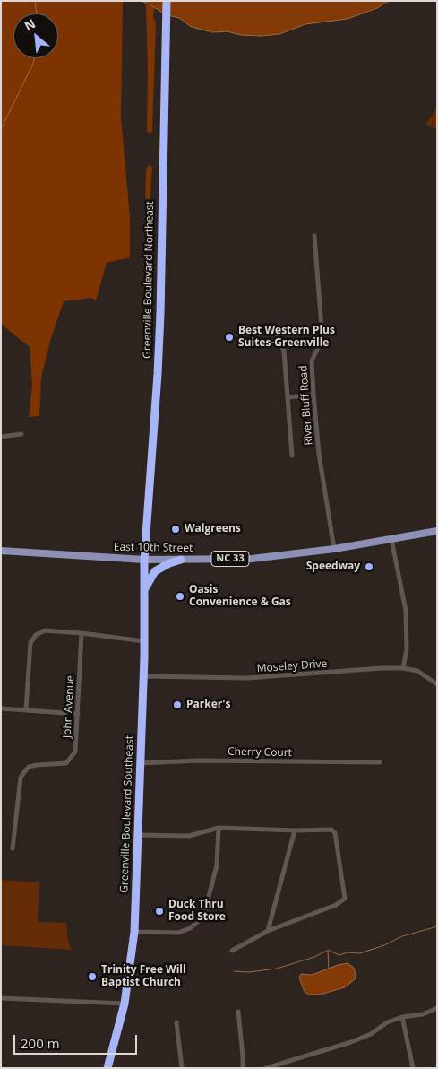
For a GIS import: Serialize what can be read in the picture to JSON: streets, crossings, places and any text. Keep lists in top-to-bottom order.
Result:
{
  "streets": {
    "highway": ["Greenville Boulevard Northeast", "Greenville Boulevard Southeast"],
    "main road": ["East 10th Street", "NC 33"],
    "street": [
      "River Bluff Road",
      "Moseley Drive",
      "John Avenue",
      "Cherry Court"
    ]
  },
  "crossings": [
    ["Greenville Boulevard Northeast", "East 10th Street"],
    ["Greenville Boulevard Northeast", "Greenville Boulevard Southeast"],
    ["River Bluff Road", "East 10th Street"],
    ["East 10th Street", "Greenville Boulevard Southeast"],
    ["Moseley Drive", "Greenville Boulevard Southeast"],
    ["Cherry Court", "Greenville Boulevard Southeast"]
  ],
  "places": [
    "Best Western Plus Suites-Greenville",
    "Walgreens",
    "Speedway",
    "Oasis Convenience & Gas",
    "Parker's",
    "Duck Thru Food Store",
    "Trinity Free Will Baptist Church"
  ],
  "scale_bar": "200 m",
  "north": "top left"
}
